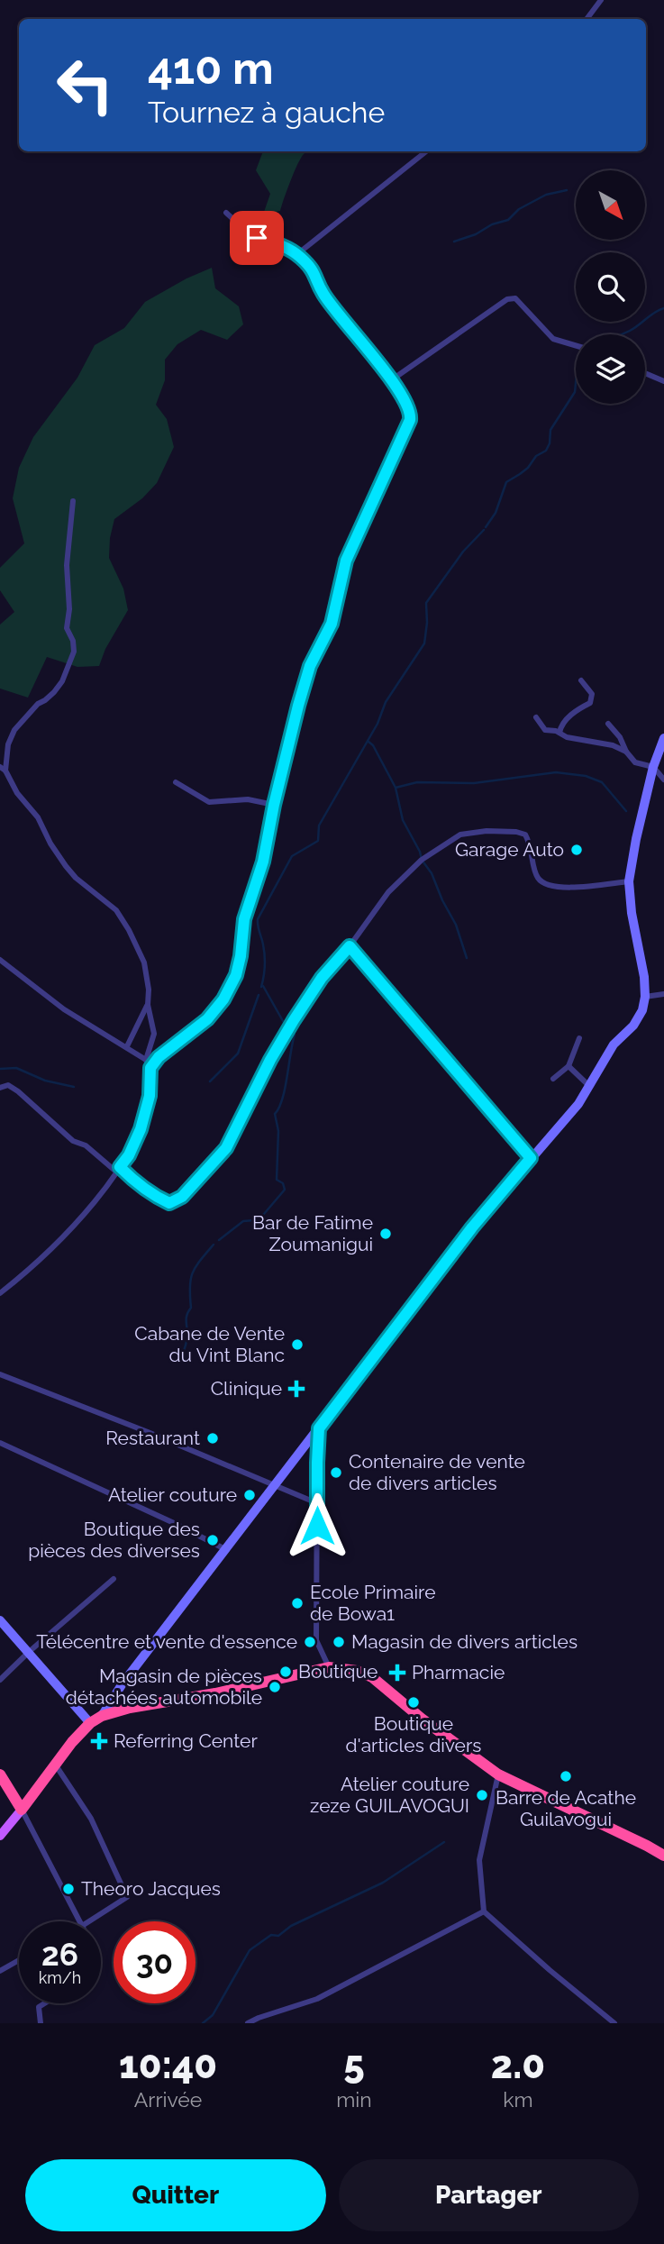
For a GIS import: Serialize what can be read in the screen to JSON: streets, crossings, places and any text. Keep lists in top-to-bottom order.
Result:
{
  "places": {
    "other": [
      "Garage Auto",
      "Bar de Fatime Zoumanigui",
      "Cabane de Vente du Vint Blanc",
      "Restaurant",
      "Contenaire de vente de divers articles",
      "Atelier couture",
      "Boutique des pièces des diverses",
      "Ecole Primaire de Bowa1",
      "Télécentre et vente d'essence",
      "Magasin de divers articles",
      "Boutique",
      "Magasin de pièces détachées automobile",
      "Boutique d'articles divers",
      "Barre de Acathe Guilavogui",
      "Atelier couture zeze GUILAVOGUI",
      "Theoro Jacques"
    ],
    "health": ["Clinique", "Pharmacie", "Referring Center"]
  },
  "north": "bottom right",
  "page": {
    "turn": ["410 m", "Tournez à gauche"],
    "speed": "26 km/h",
    "limit": "30",
    "eta": [
      "10:40",
      "Arrivée",
      "5",
      "min",
      "2.0",
      "km"
    ],
    "buttons": ["Quitter", "Partager"]
  }
}
